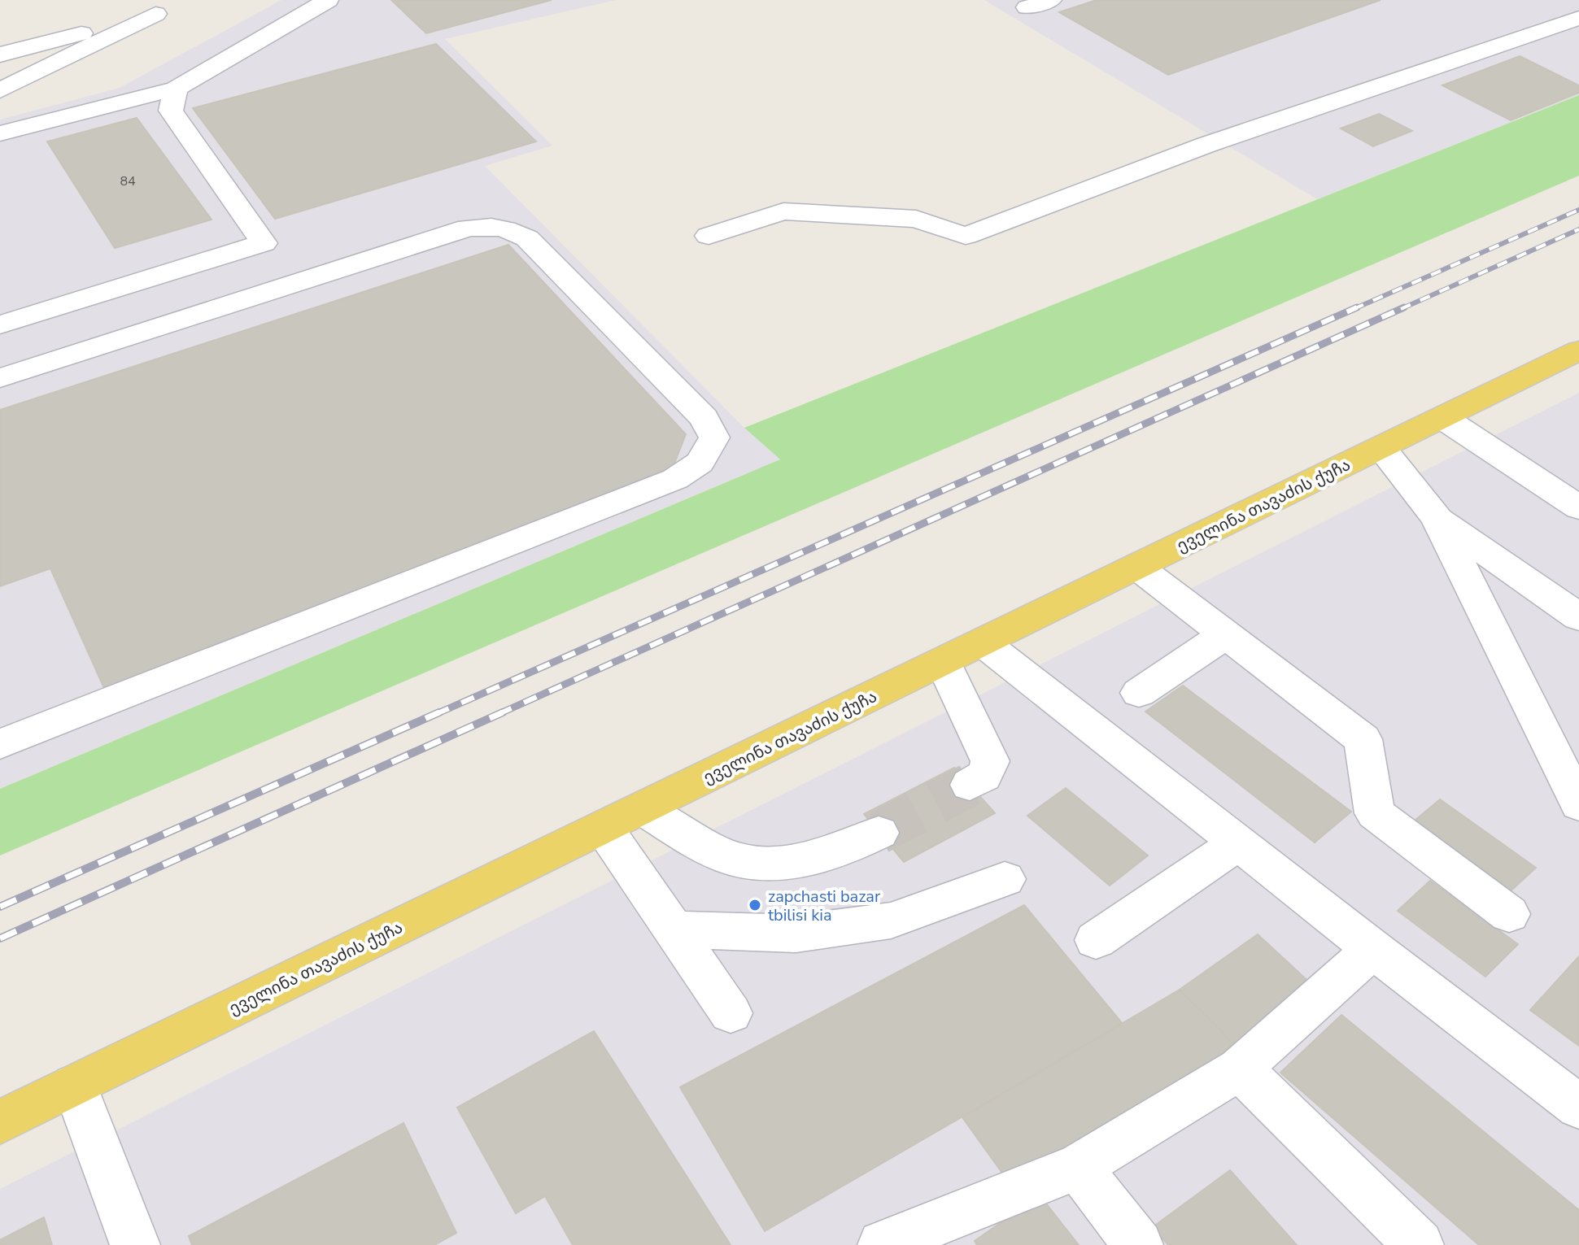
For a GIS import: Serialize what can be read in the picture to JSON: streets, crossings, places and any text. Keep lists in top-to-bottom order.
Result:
{
  "streets": {
    "main road": ["ეველინა თავაძის ქუჩა"]
  },
  "places": ["zapchasti bazar tbilisi kia"],
  "house_numbers": ["84"]
}
